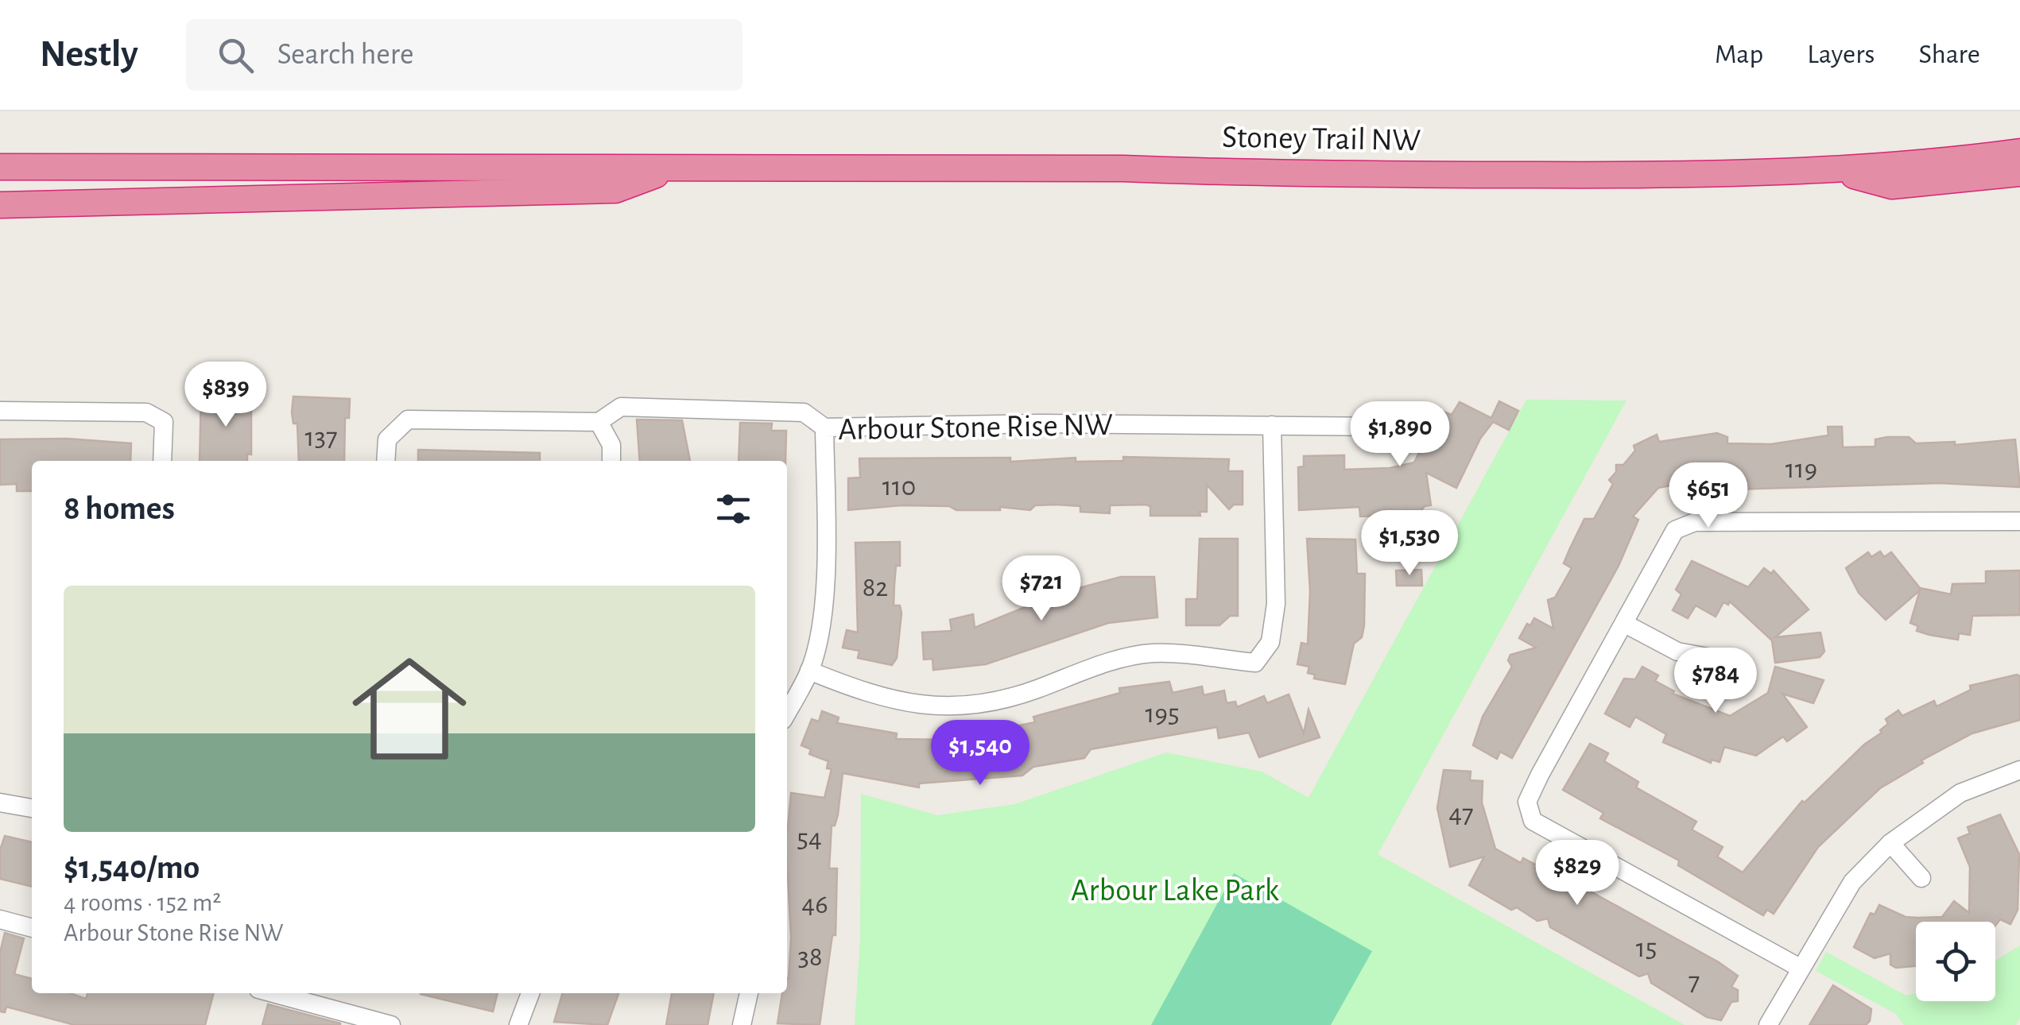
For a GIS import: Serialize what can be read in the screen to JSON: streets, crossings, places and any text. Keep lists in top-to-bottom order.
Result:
{
  "streets": {
    "highway": ["Stoney Trail NW"],
    "street": ["Arbour Stone Rise NW"]
  },
  "parks": ["Arbour Lake Park"],
  "house_numbers": [
    "137",
    "119",
    "110",
    "82",
    "195",
    "47",
    "54",
    "46",
    "15",
    "38",
    "7"
  ],
  "page": {
    "header": "Nestly",
    "search": "Search here",
    "nav": ["Map", "Layers", "Share"],
    "price": [
      "$839",
      "$1,890",
      "$651",
      "$1,530",
      "$721",
      "$784",
      "$1,540",
      "$829"
    ],
    "heading": "8 homes",
    "list": [
      {
        "name": "$1,540/mo",
        "note": "4 rooms · 152 m² · Arbour Stone Rise NW"
      }
    ]
  }
}
